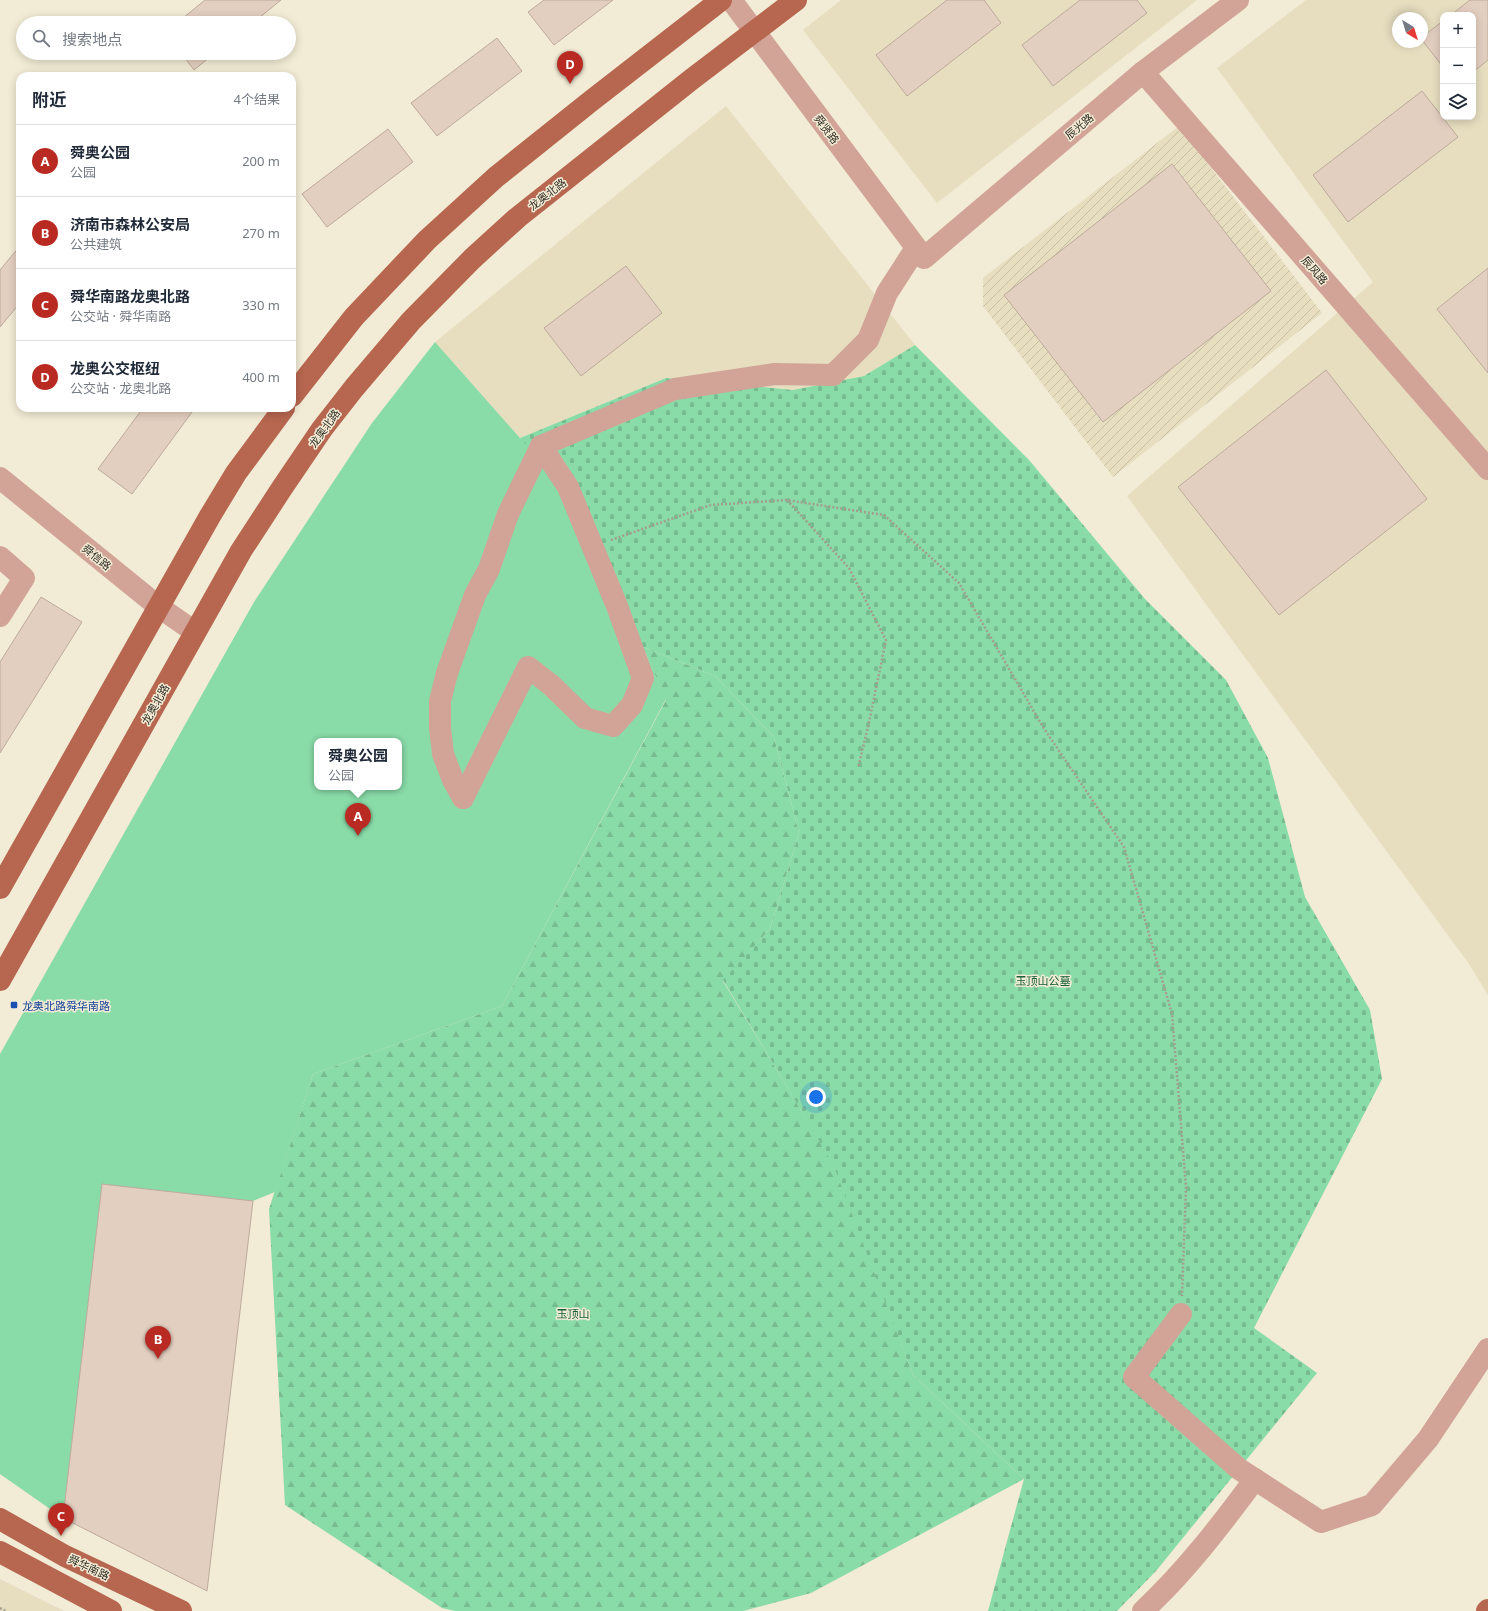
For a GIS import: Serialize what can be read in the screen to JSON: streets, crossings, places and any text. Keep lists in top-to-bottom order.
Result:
{
  "streets": {
    "main road": ["龙奥北路", "舜华南路"],
    "street": [
      "辰光路",
      "舜贤路",
      "辰风路",
      "舜信路"
    ]
  },
  "crossings": [
    ["辰光路", "舜贤路"],
    ["辰光路", "辰风路"],
    ["舜贤路", "龙奥北路"],
    ["龙奥北路", "舜信路"]
  ],
  "parks": ["玉顶山公墓", "玉顶山"],
  "places": {
    "transit": ["龙奥北路舜华南路"]
  },
  "north": "bottom right",
  "page": {
    "map_buttons": ["+", "−"],
    "search": "搜索地点",
    "pins": [
      "D",
      "A",
      "B",
      "C"
    ],
    "heading": ["附近", "4个结果"],
    "list": [
      {
        "mark": "A",
        "name": "舜奥公园",
        "note": "公园",
        "value": "200 m"
      },
      {
        "mark": "B",
        "name": "济南市森林公安局",
        "note": "公共建筑",
        "value": "270 m"
      },
      {
        "mark": "C",
        "name": "舜华南路龙奥北路",
        "note": "公交站 · 舜华南路",
        "value": "330 m"
      },
      {
        "mark": "D",
        "name": "龙奥公交枢纽",
        "note": "公交站 · 龙奥北路",
        "value": "400 m"
      }
    ],
    "popup": ["舜奥公园", "公园"]
  }
}
